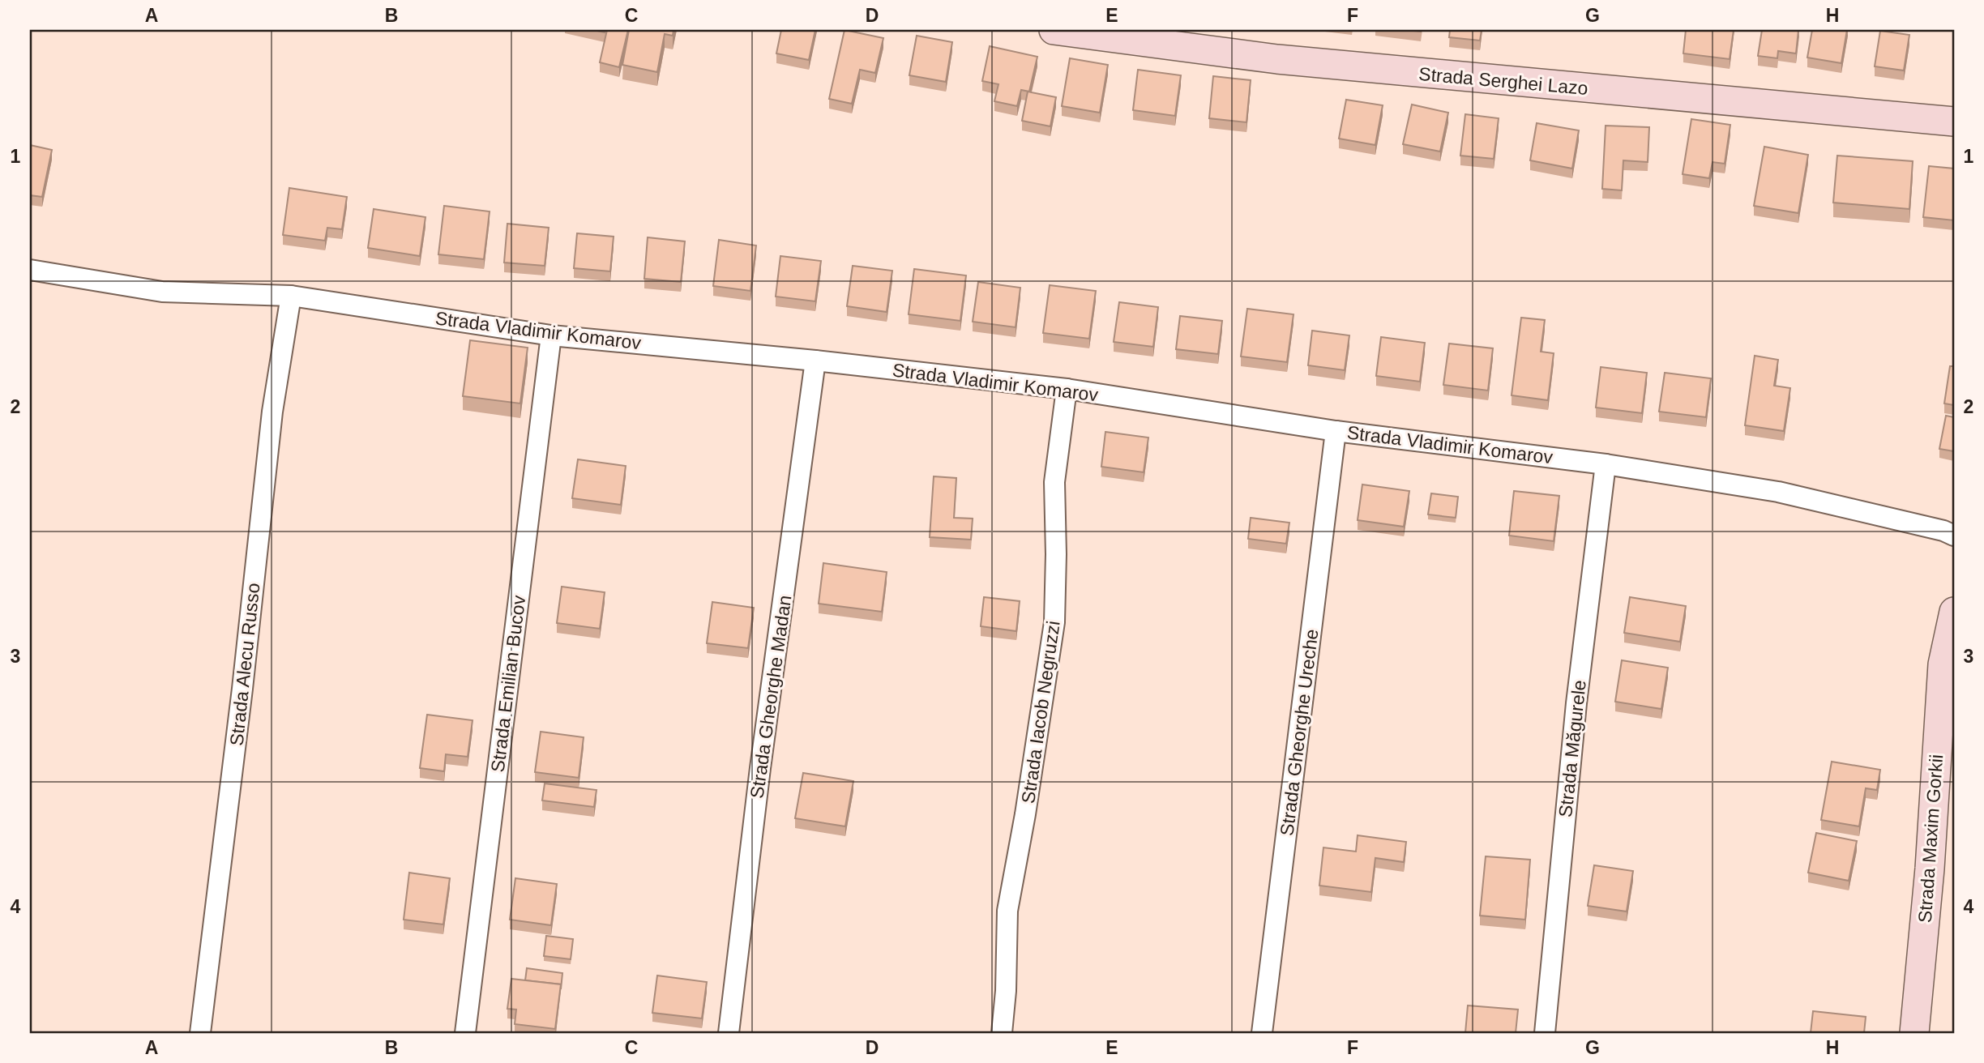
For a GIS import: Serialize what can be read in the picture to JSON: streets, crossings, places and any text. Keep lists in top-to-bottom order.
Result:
{
  "streets": {
    "street": [
      "Strada Serghei Lazo",
      "Strada Vladimir Komarov",
      "Strada Alecu Russo",
      "Strada Emilian Bucov",
      "Strada Gheorghe Madan",
      "Strada Iacob Negruzzi",
      "Strada Gheorghe Ureche",
      "Strada Măgurele",
      "Strada Maxim Gorkii"
    ]
  },
  "crossings": [
    ["Strada Vladimir Komarov", "Strada Alecu Russo"],
    ["Strada Vladimir Komarov", "Strada Emilian Bucov"],
    ["Strada Vladimir Komarov", "Strada Gheorghe Madan"],
    ["Strada Vladimir Komarov", "Strada Iacob Negruzzi"],
    ["Strada Vladimir Komarov", "Strada Gheorghe Ureche"],
    ["Strada Vladimir Komarov", "Strada Măgurele"]
  ],
  "grid": {
    "columns": [
      "A",
      "B",
      "C",
      "D",
      "E",
      "F",
      "G",
      "H"
    ],
    "rows": [
      "1",
      "2",
      "3",
      "4"
    ]
  }
}
